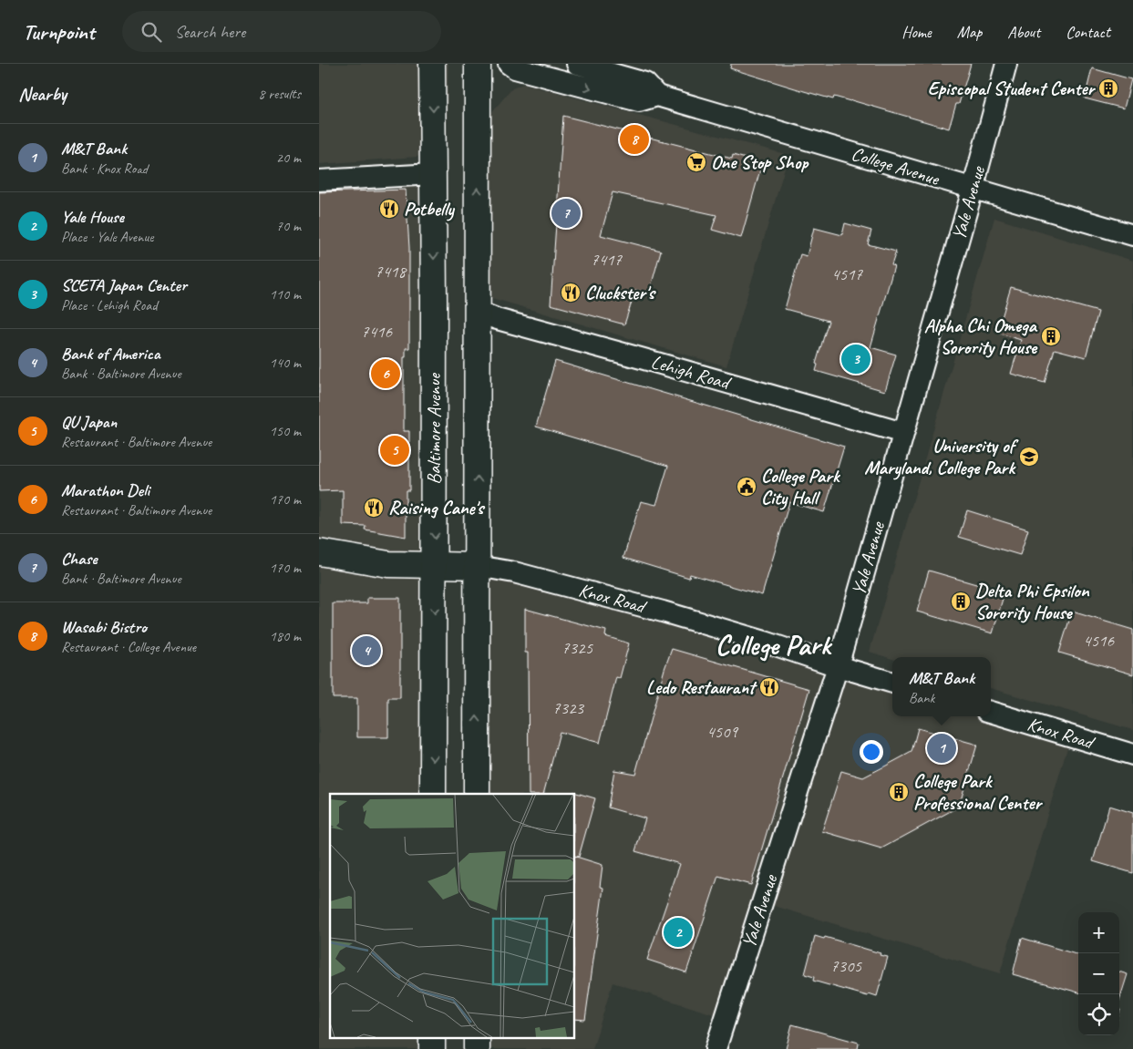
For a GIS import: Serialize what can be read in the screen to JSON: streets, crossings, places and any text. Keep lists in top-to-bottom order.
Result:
{
  "streets": {
    "main road": ["Baltimore Avenue", "Knox Road"],
    "street": ["College Avenue", "Yale Avenue", "Lehigh Road"]
  },
  "crossings": [
    ["College Avenue", "Yale Avenue"],
    ["Yale Avenue", "Lehigh Road"],
    ["Yale Avenue", "Knox Road"],
    ["Baltimore Avenue", "Knox Road"]
  ],
  "districts": ["College Park"],
  "places": {
    "building": [
      "Episcopal Student Center",
      "Alpha Chi Omega Sorority House",
      "Delta Phi Epsilon Sorority House",
      "College Park Professional Center"
    ],
    "supermarket": ["One Stop Shop"],
    "restaurant": [
      "Potbelly",
      "Cluckster's",
      "Raising Cane's",
      "Ledo Restaurant"
    ],
    "school or university": ["University of Maryland, College Park"],
    "public building": ["College Park City Hall"]
  },
  "house_numbers": [
    "7417",
    "7418",
    "4517",
    "7416",
    "4516",
    "7325",
    "7323",
    "4509",
    "7305"
  ],
  "page": {
    "header": "Turnpoint",
    "search": "Search here",
    "nav": [
      "Home",
      "Map",
      "About",
      "Contact"
    ],
    "heading": ["Nearby", "8 results"],
    "list": [
      {
        "mark": "1",
        "name": "M&T Bank",
        "note": "Bank · Knox Road",
        "value": "20 m"
      },
      {
        "mark": "2",
        "name": "Yale House",
        "note": "Place · Yale Avenue",
        "value": "70 m"
      },
      {
        "mark": "3",
        "name": "SCETA Japan Center",
        "note": "Place · Lehigh Road",
        "value": "110 m"
      },
      {
        "mark": "4",
        "name": "Bank of America",
        "note": "Bank · Baltimore Avenue",
        "value": "140 m"
      },
      {
        "mark": "5",
        "name": "QU Japan",
        "note": "Restaurant · Baltimore Avenue",
        "value": "150 m"
      },
      {
        "mark": "6",
        "name": "Marathon Deli",
        "note": "Restaurant · Baltimore Avenue",
        "value": "170 m"
      },
      {
        "mark": "7",
        "name": "Chase",
        "note": "Bank · Baltimore Avenue",
        "value": "170 m"
      },
      {
        "mark": "8",
        "name": "Wasabi Bistro",
        "note": "Restaurant · College Avenue",
        "value": "180 m"
      }
    ],
    "pins": [
      "8",
      "7",
      "3",
      "6",
      "5",
      "4",
      "1",
      "2"
    ],
    "popup": ["M&T Bank", "Bank"],
    "map_buttons": ["+", "−"]
  }
}
